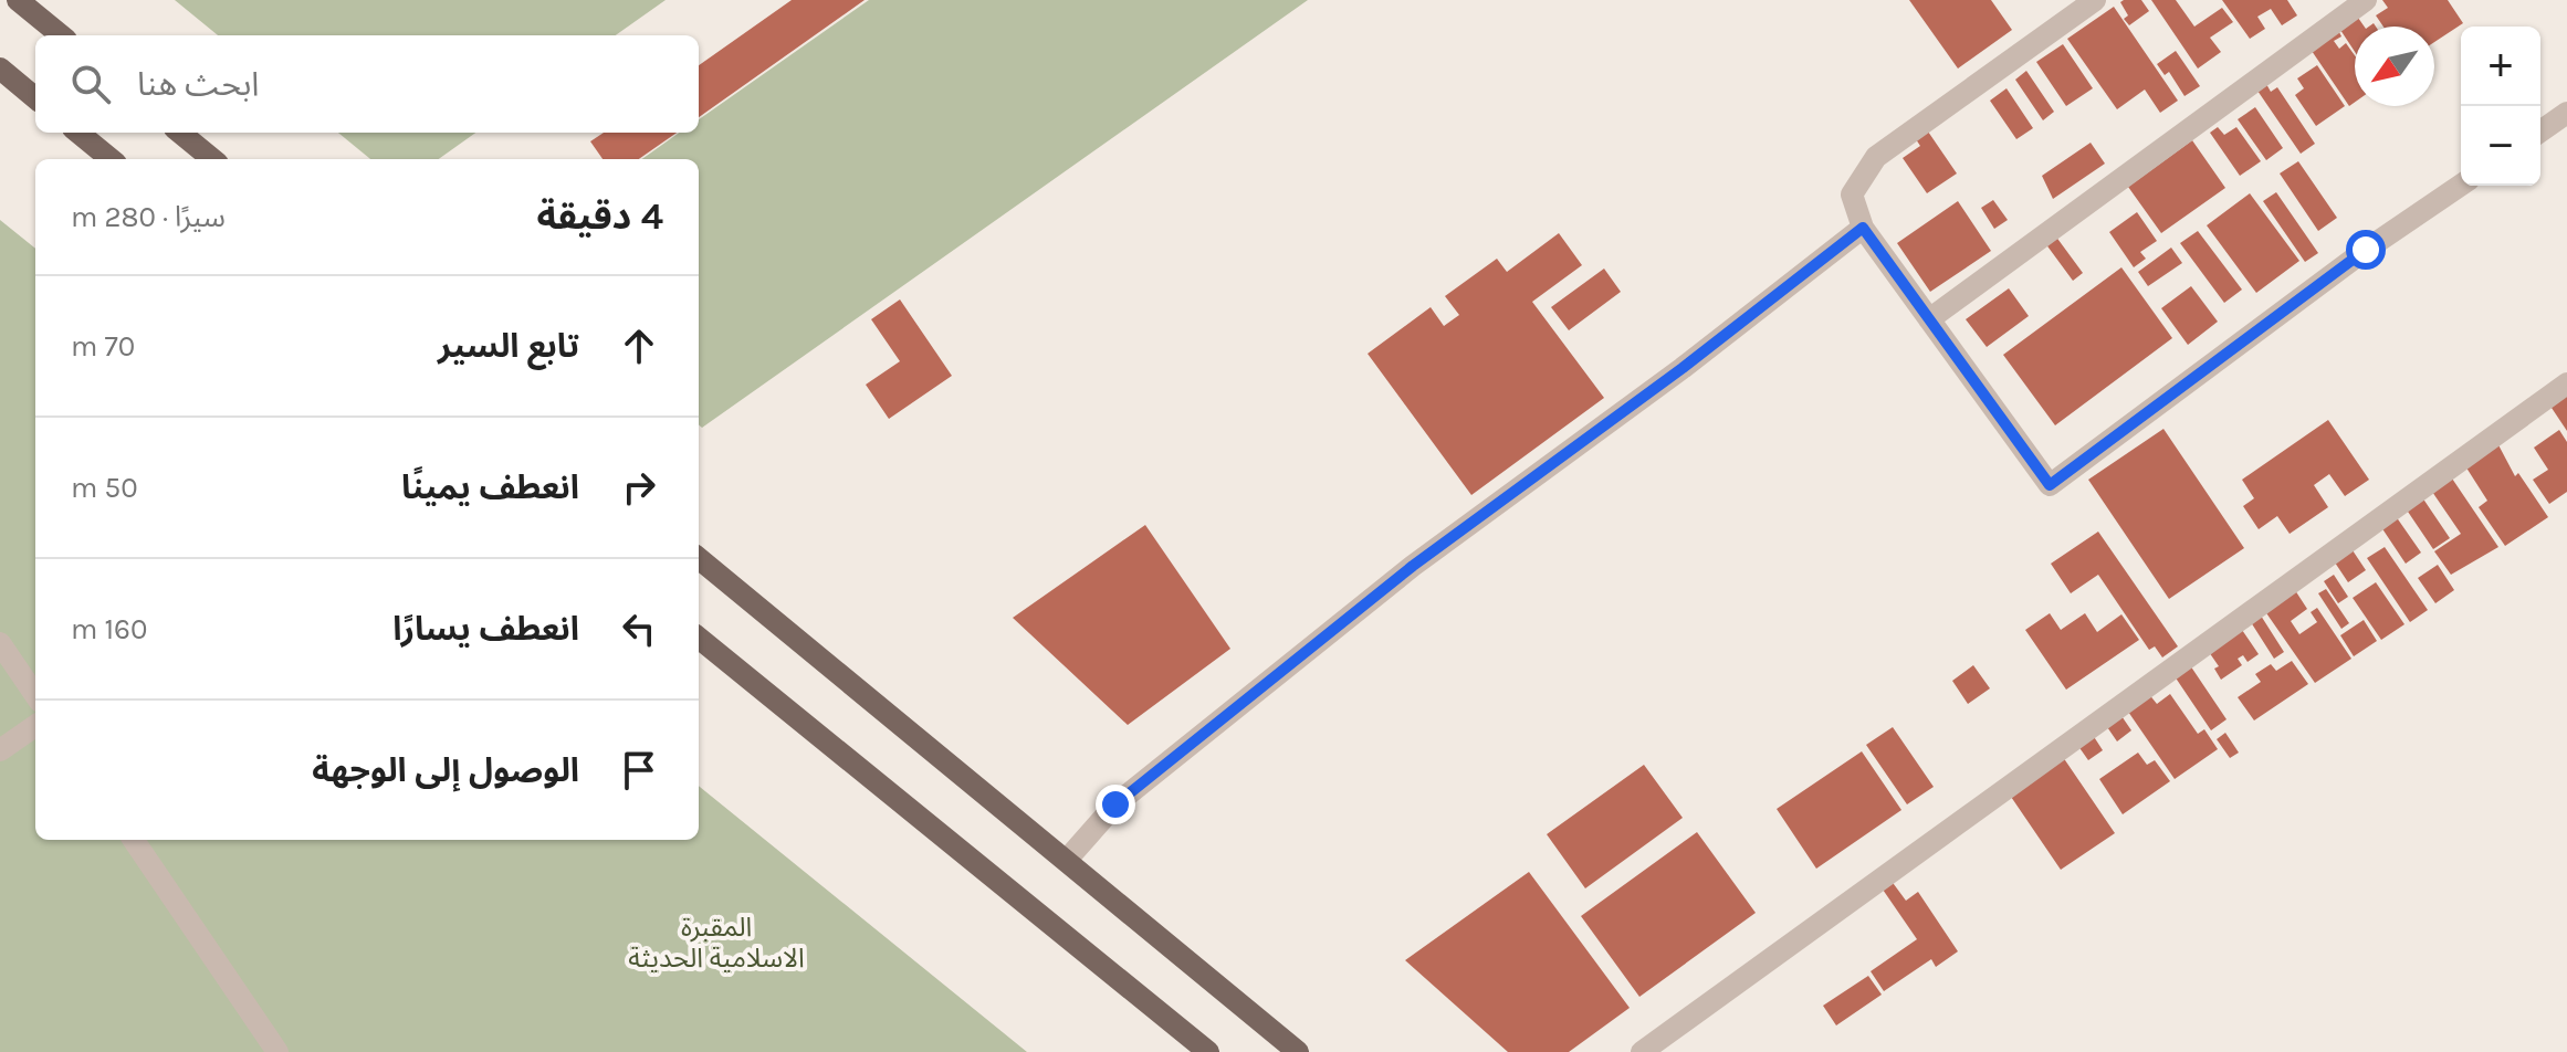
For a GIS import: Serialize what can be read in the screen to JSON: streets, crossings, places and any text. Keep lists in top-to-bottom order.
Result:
{
  "parks": ["المقبرة الاسلامية الحديثة"],
  "north": "bottom left",
  "page": {
    "map_buttons": ["+", "−"],
    "search": "ابحث هنا",
    "heading": ["4 دقيقة", "سيرًا · 280 m"],
    "list": [
      ["تابع السير", "70 m"],
      ["انعطف يمينًا", "50 m"],
      ["انعطف يسارًا", "160 m"],
      "الوصول إلى الوجهة"
    ]
  }
}
